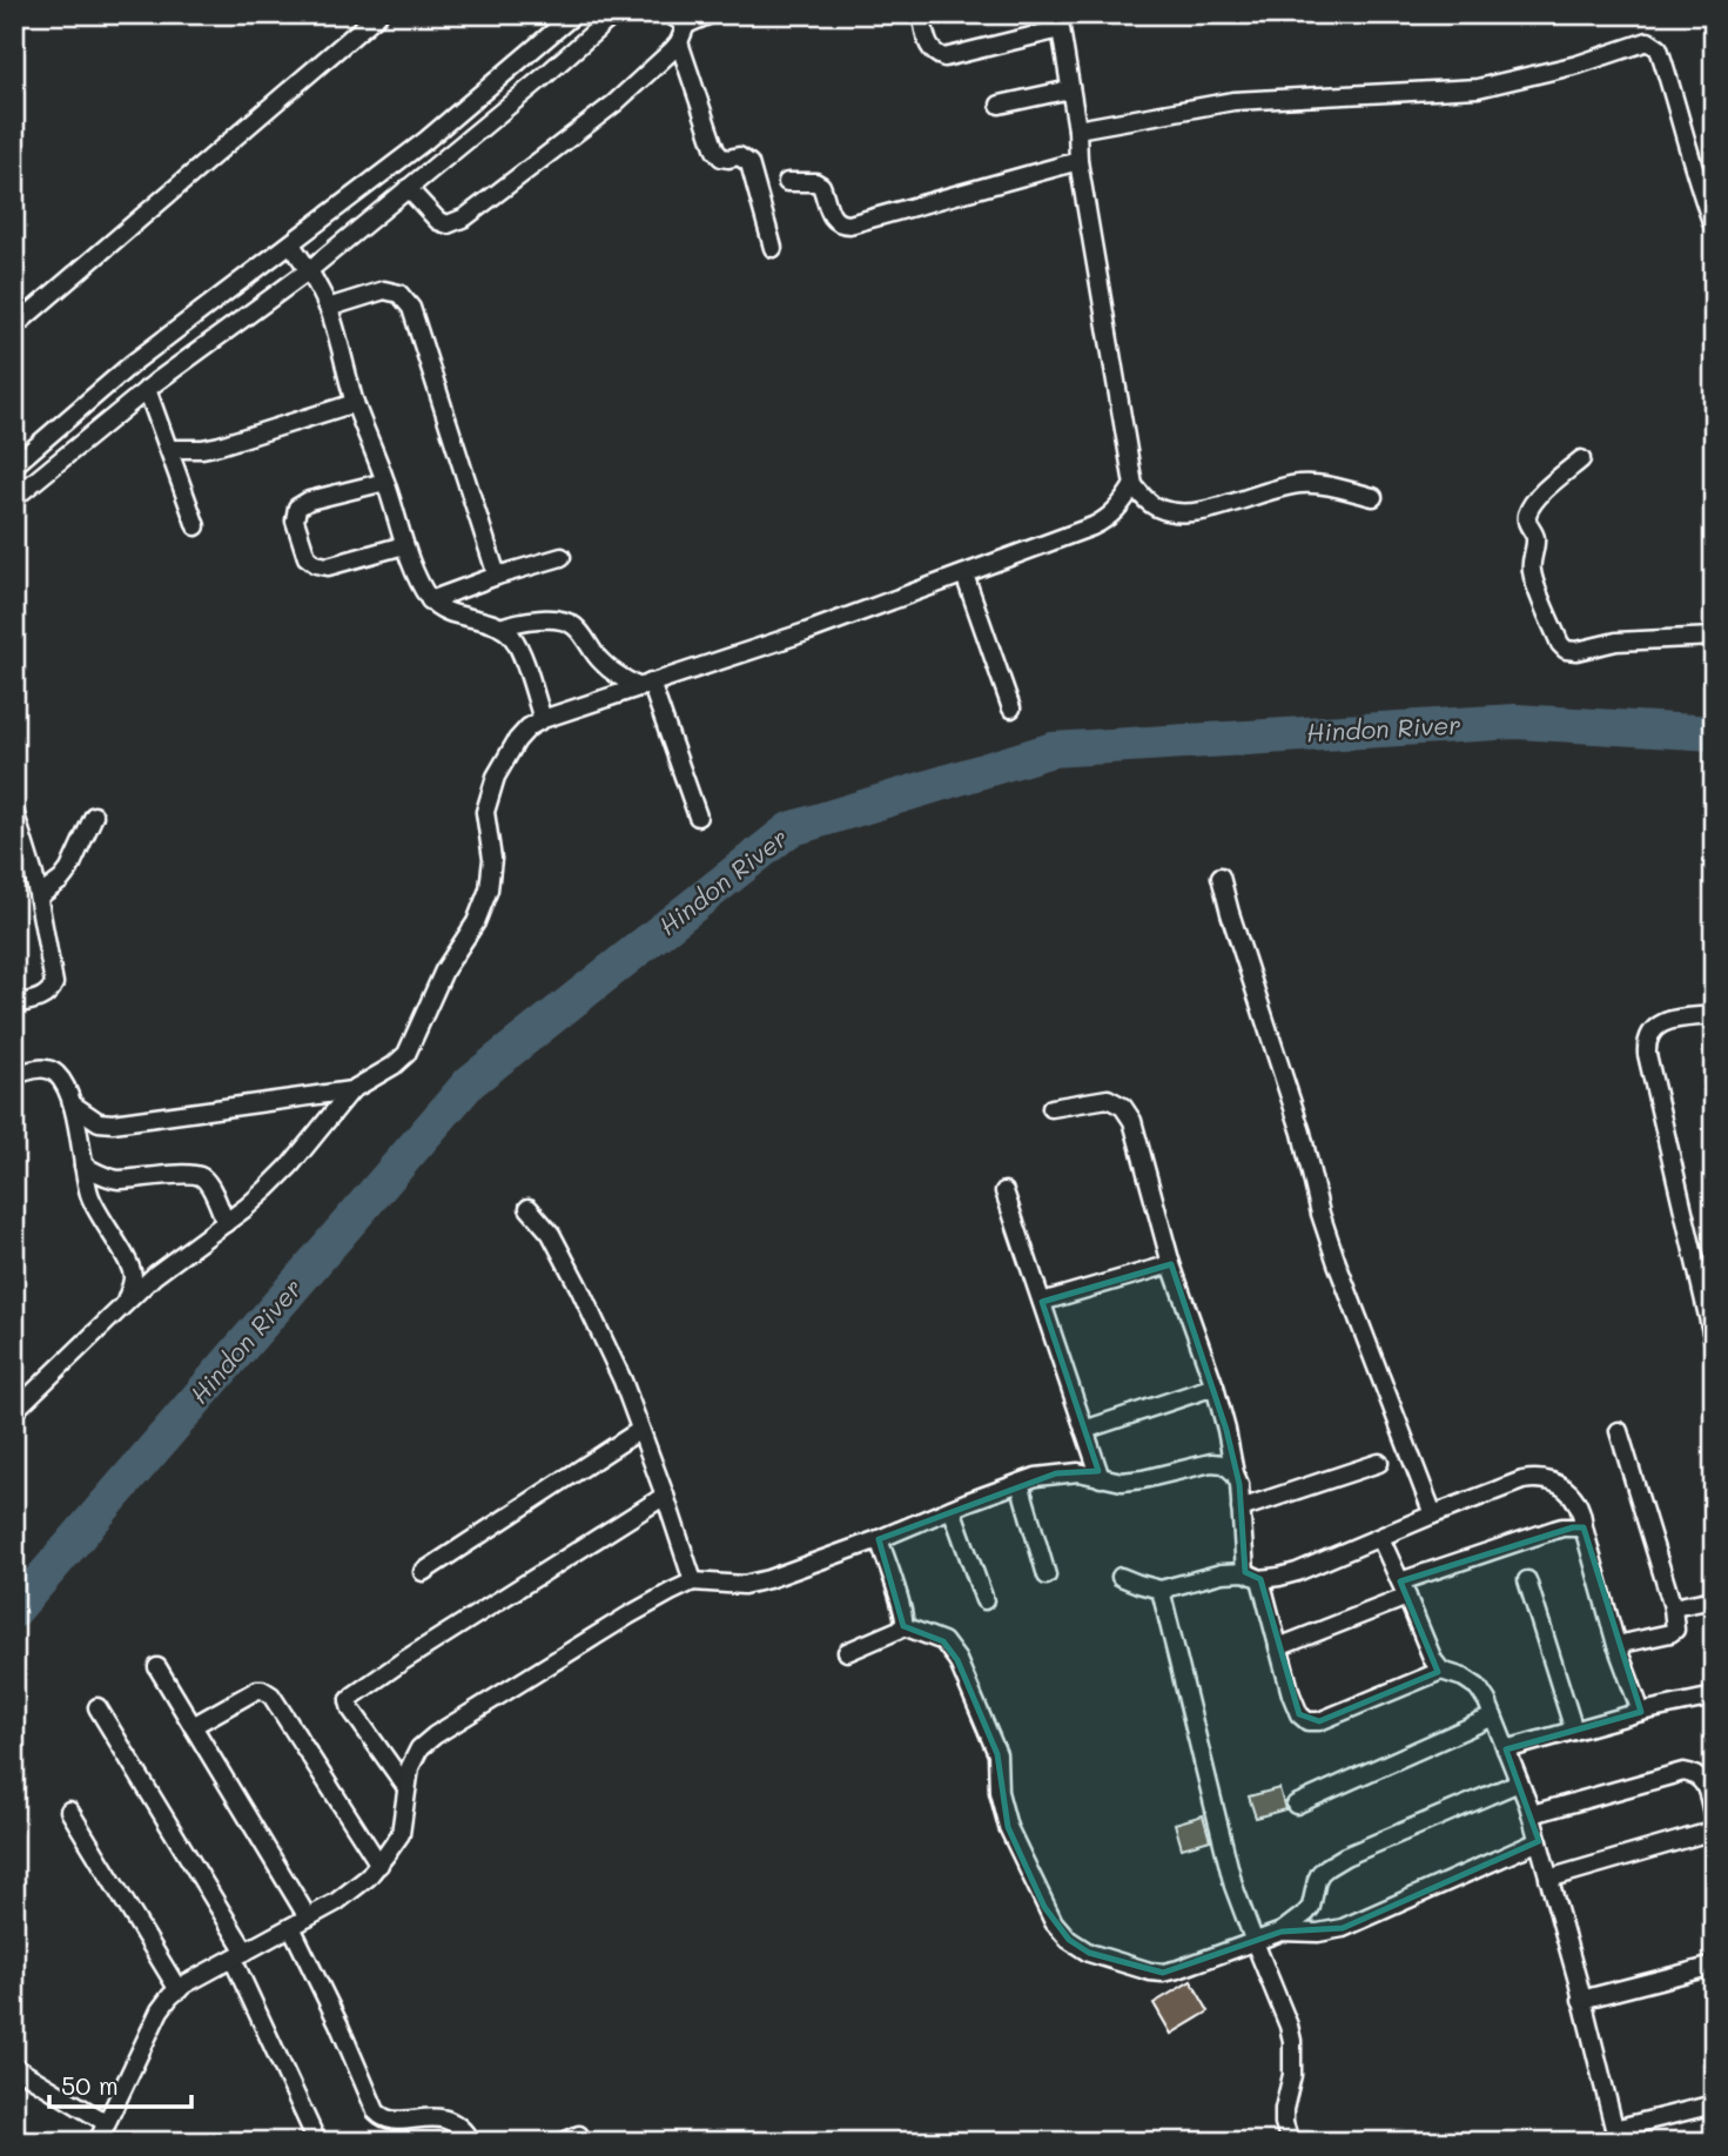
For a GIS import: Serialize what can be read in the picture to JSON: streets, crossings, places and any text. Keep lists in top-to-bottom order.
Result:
{
  "water": ["Hindon River"],
  "scale_bar": "50 m"
}
